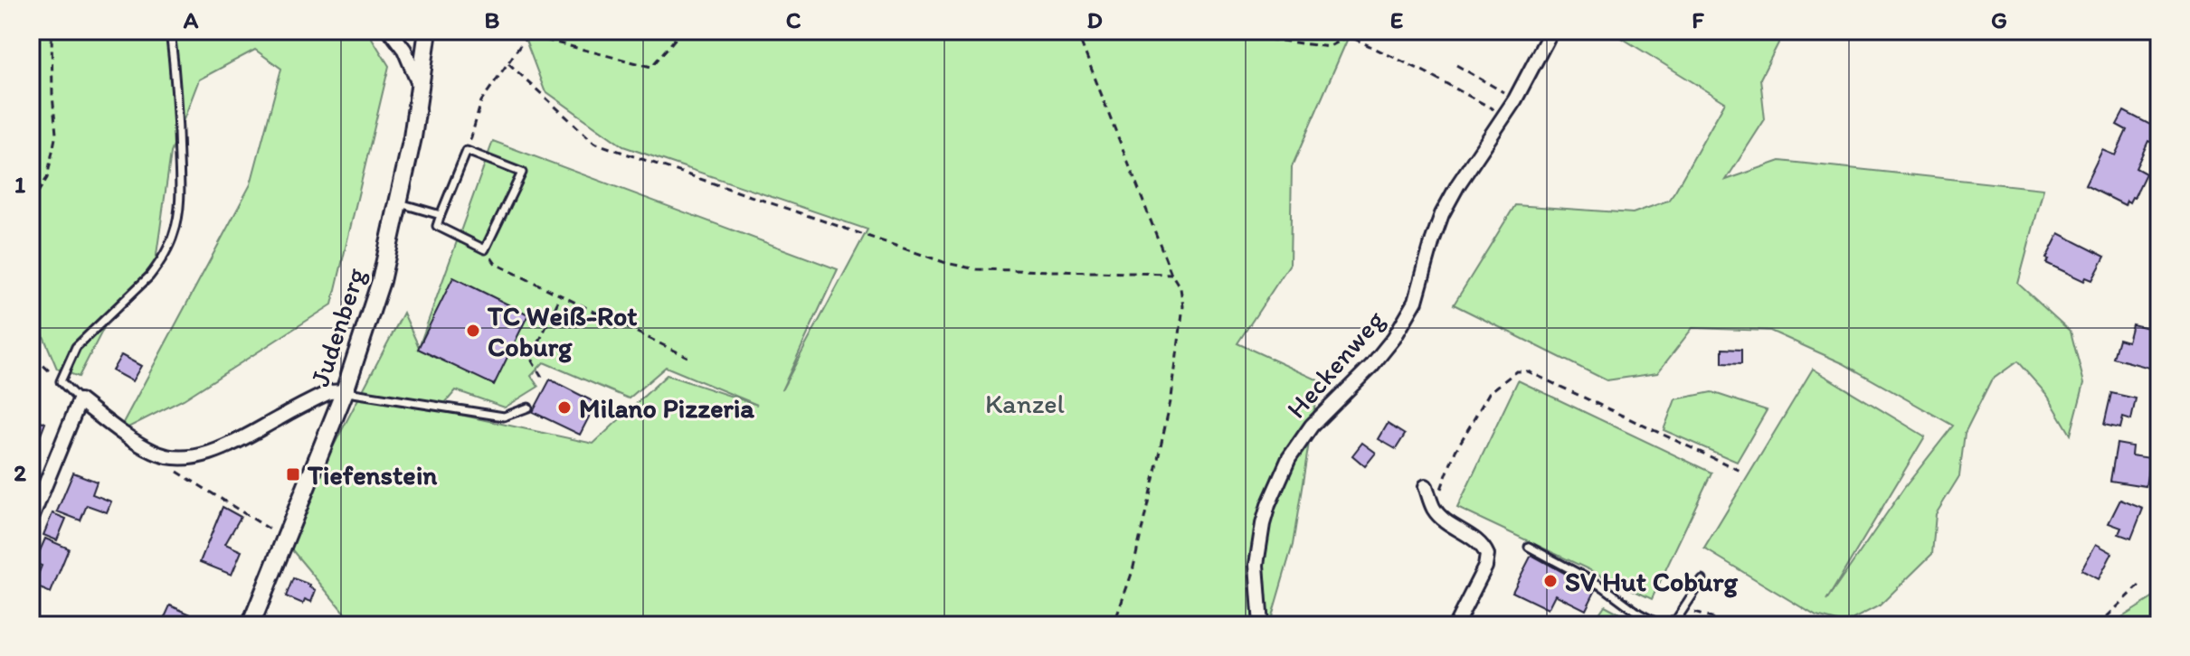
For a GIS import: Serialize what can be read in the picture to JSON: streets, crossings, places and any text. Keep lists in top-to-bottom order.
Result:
{
  "streets": {
    "street": ["Judenberg", "Heckenweg"]
  },
  "parks": ["Kanzel"],
  "places": {
    "other": ["TC Weiß-Rot Coburg", "Milano Pizzeria", "SV Hut Coburg"],
    "transit": ["Tiefenstein"]
  },
  "grid": {
    "columns": [
      "A",
      "B",
      "C",
      "D",
      "E",
      "F",
      "G"
    ],
    "rows": ["1", "2"]
  }
}
